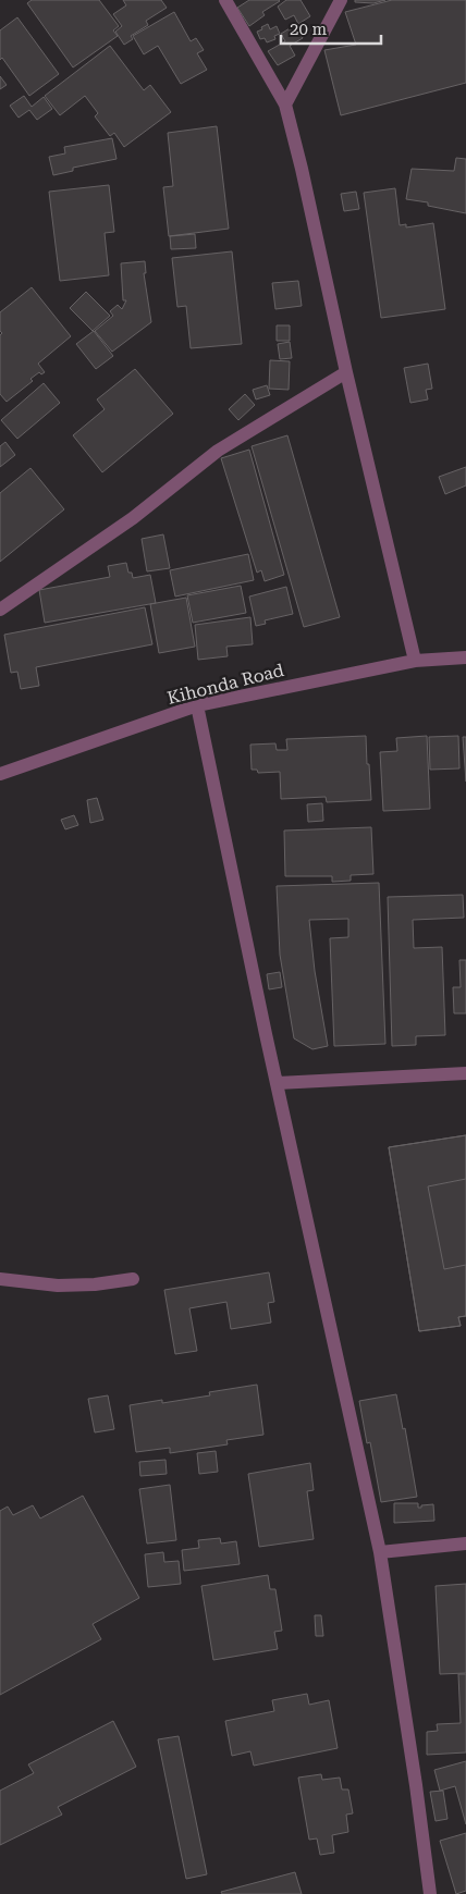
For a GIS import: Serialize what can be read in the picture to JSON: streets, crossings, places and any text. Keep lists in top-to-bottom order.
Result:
{
  "streets": {
    "street": ["Kihonda Road"]
  },
  "scale_bar": "20 m"
}
